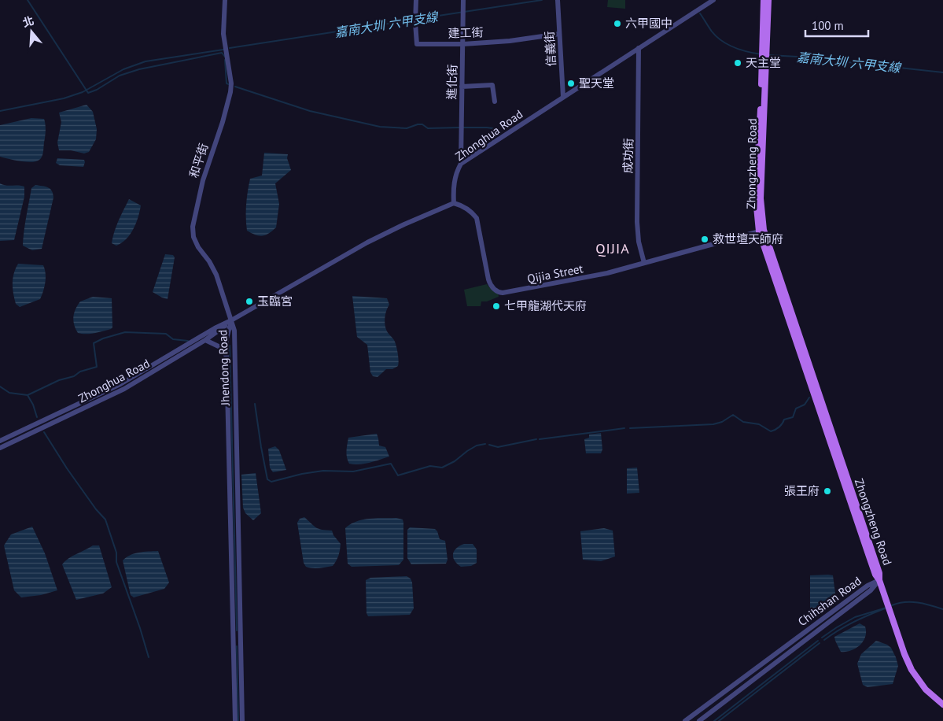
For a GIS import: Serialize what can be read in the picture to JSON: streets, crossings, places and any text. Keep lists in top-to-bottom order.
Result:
{
  "streets": {
    "main road": ["Zhongzheng Road"],
    "street": [
      "建工街",
      "信義街",
      "進化街",
      "Zhonghua Road",
      "成功街",
      "和平街",
      "Qijia Street",
      "Jhendong Road",
      "Chihshan Road"
    ]
  },
  "crossings": [
    ["建工街", "信義街"],
    ["建工街", "進化街"],
    ["信義街", "Zhonghua Road"],
    ["進化街", "Zhonghua Road"],
    ["Zhonghua Road", "成功街"],
    ["Zhonghua Road", "和平街"],
    ["Zhonghua Road", "Qijia Street"],
    ["Zhonghua Road", "Jhendong Road"],
    ["成功街", "Qijia Street"],
    ["和平街", "Jhendong Road"],
    ["Zhongzheng Road", "Qijia Street"],
    ["Zhongzheng Road", "Chihshan Road"]
  ],
  "districts": ["QIJIA"],
  "water": ["嘉南大圳 六甲支線"],
  "places": [
    "六甲國中",
    "天主堂",
    "聖天堂",
    "救世壇天師府",
    "玉臨宮",
    "七甲龍湖代天府",
    "張王府"
  ],
  "scale_bar": "100 m",
  "north": "top"
}
